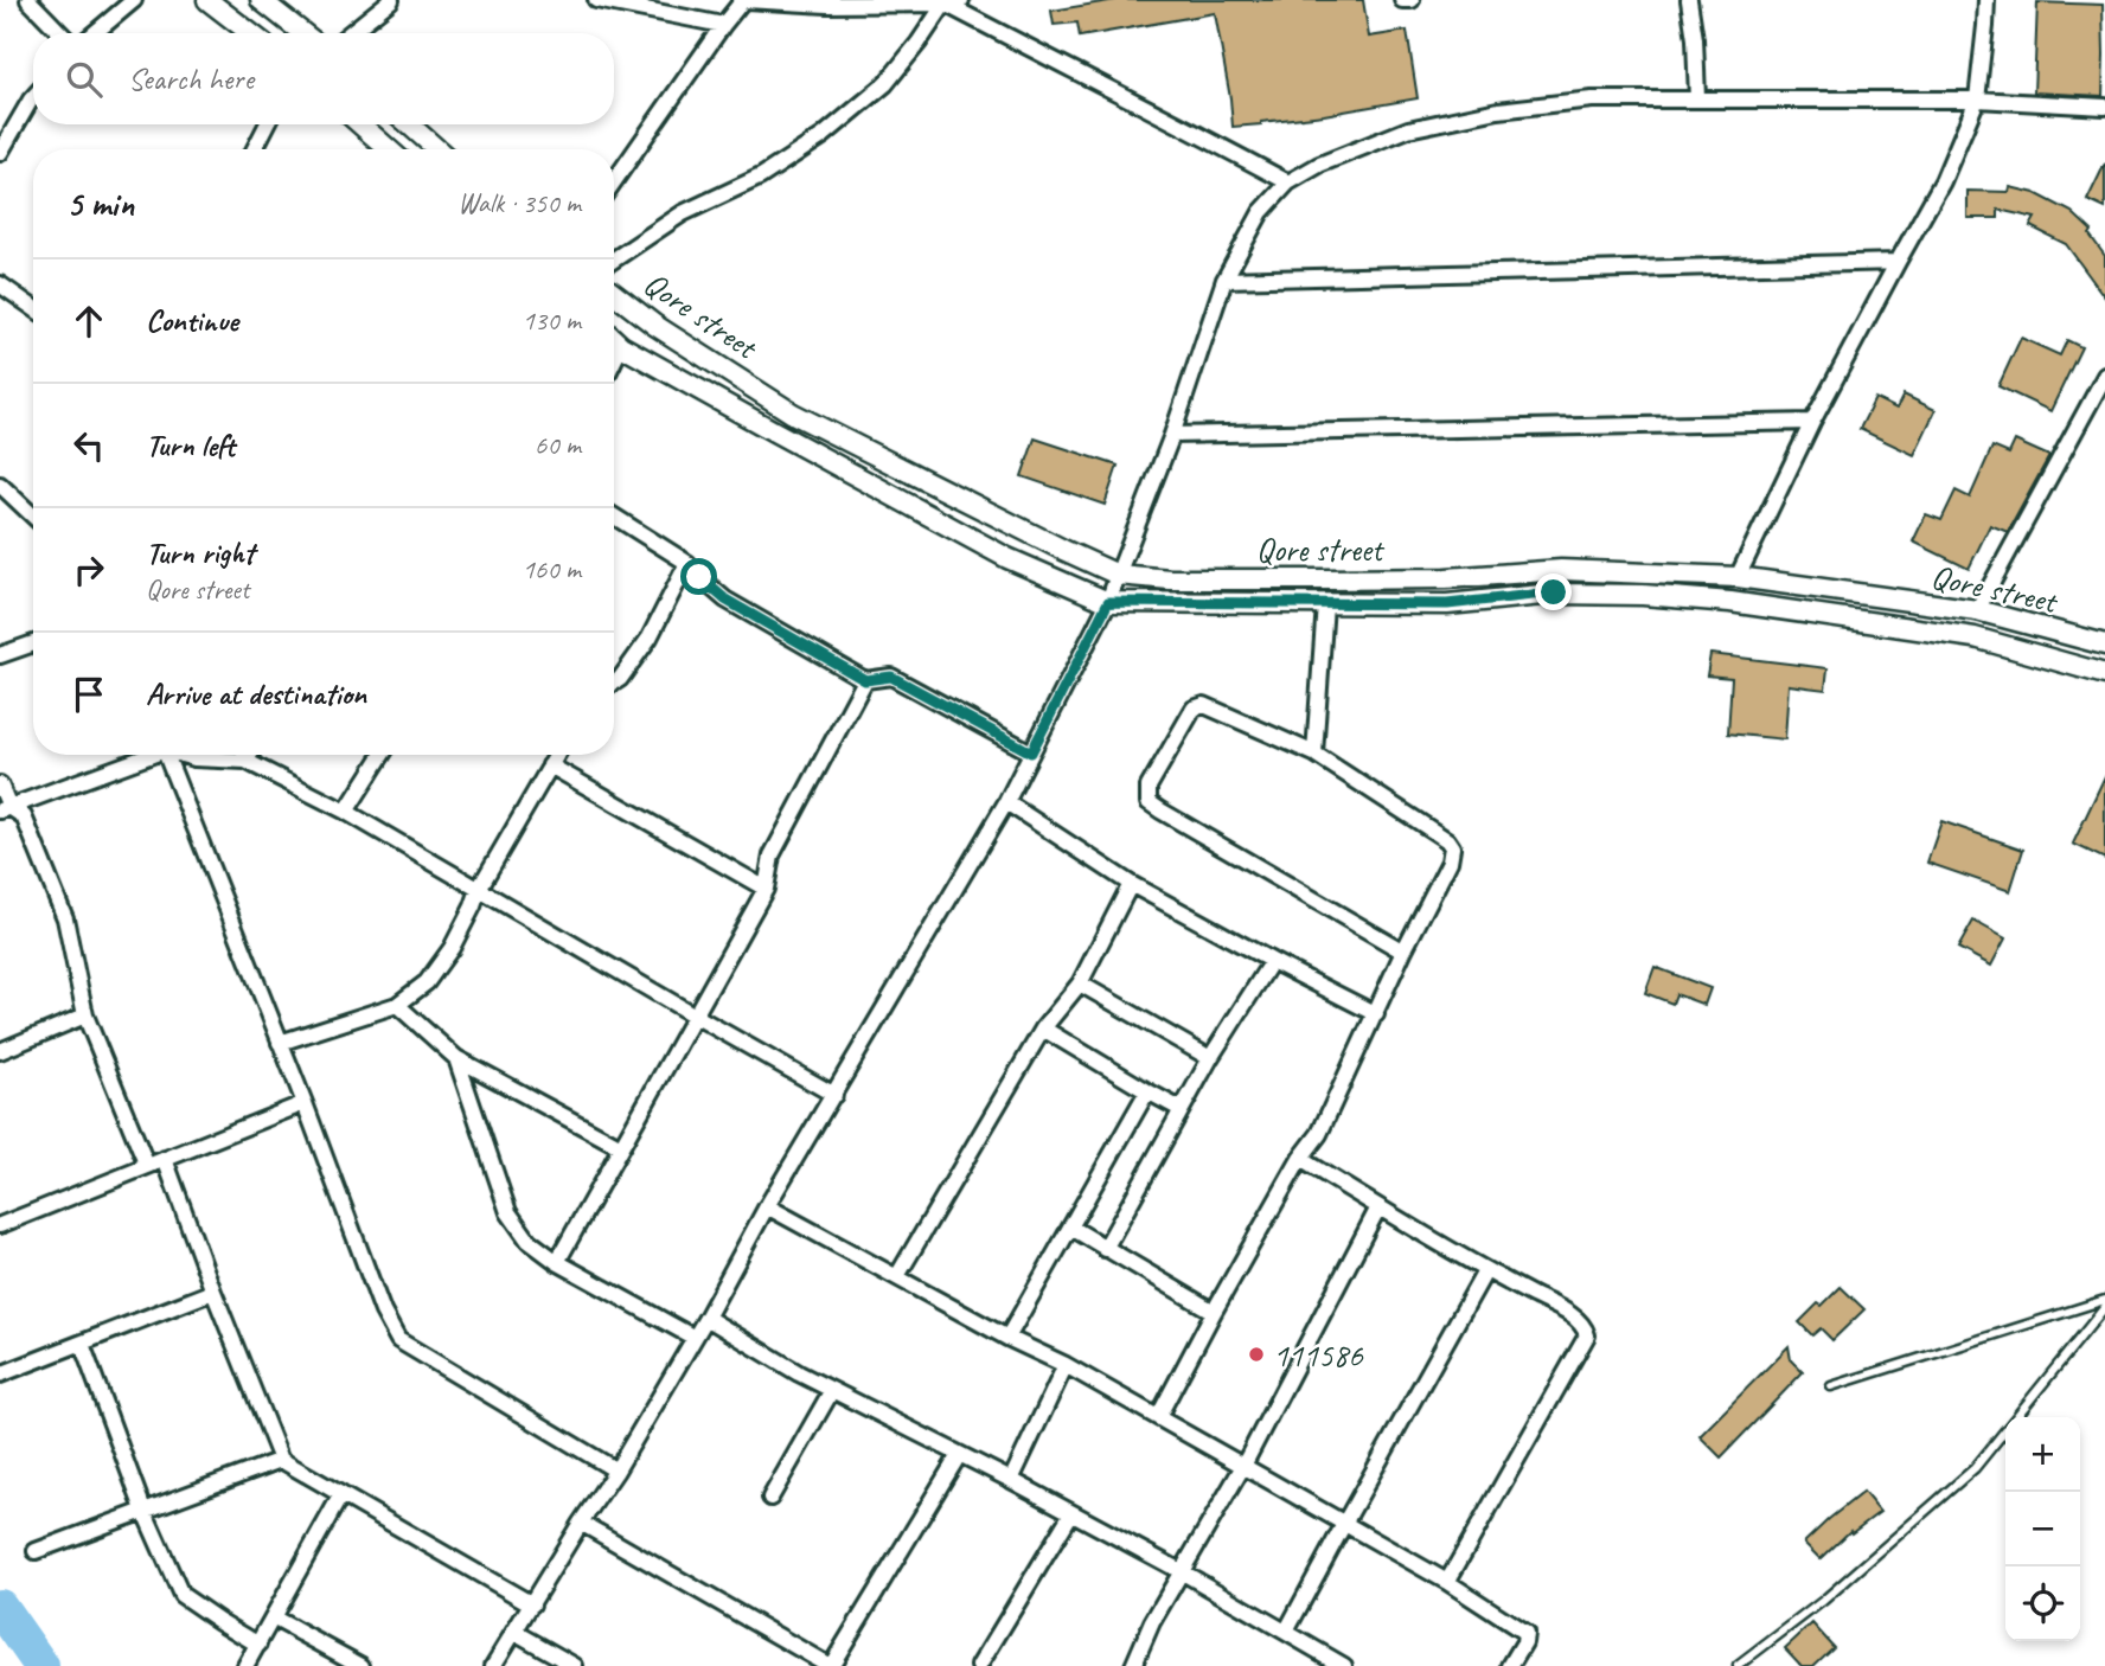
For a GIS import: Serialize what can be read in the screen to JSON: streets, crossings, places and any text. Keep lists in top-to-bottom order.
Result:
{
  "streets": {
    "street": ["Qore street"]
  },
  "places": ["111586"],
  "page": {
    "search": "Search here",
    "heading": ["5 min", "Walk · 350 m"],
    "list": [
      ["Continue", "130 m"],
      ["Turn left", "60 m"],
      ["Turn right", "Qore street", "160 m"],
      "Arrive at destination"
    ],
    "map_buttons": ["+", "−"]
  }
}
